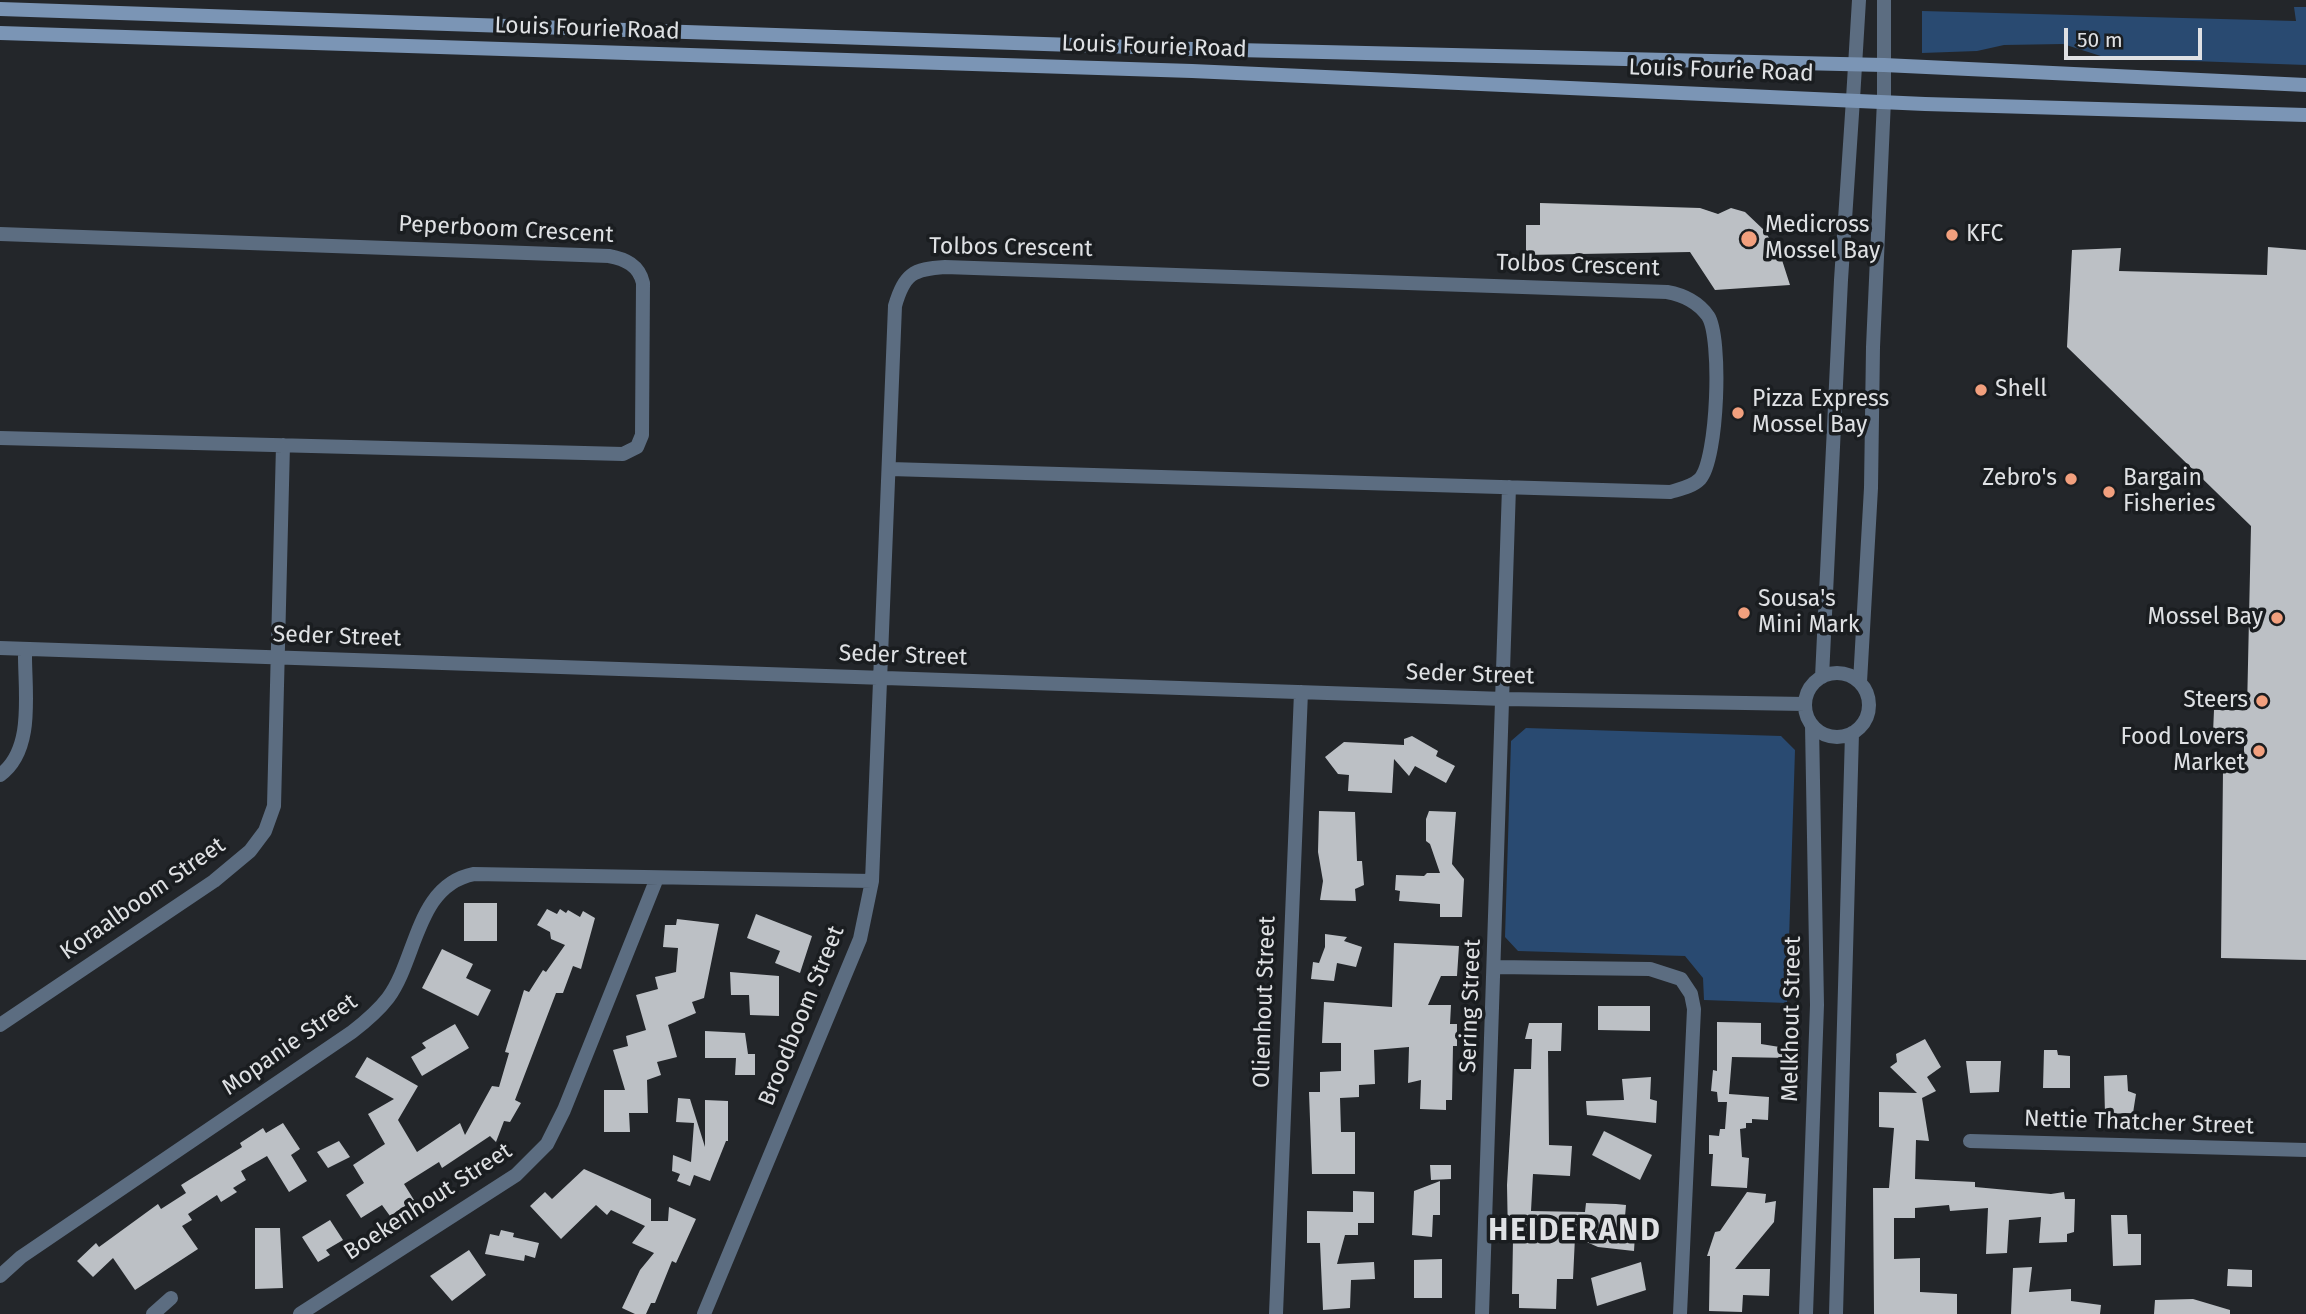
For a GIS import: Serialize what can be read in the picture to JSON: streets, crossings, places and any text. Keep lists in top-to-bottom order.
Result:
{
  "streets": {
    "main road": ["Louis Fourie Road"],
    "street": [
      "Peperboom Crescent",
      "Tolbos Crescent",
      "Seder Street",
      "Koraalboom Street",
      "Olienhout Street",
      "Sering Street",
      "Broodboom Street",
      "Melkhout Street",
      "Mopanie Street",
      "Nettie Thatcher Street",
      "Boekenhout Street"
    ]
  },
  "crossings": [
    ["Tolbos Crescent", "Seder Street"],
    ["Tolbos Crescent", "Sering Street"],
    ["Tolbos Crescent", "Broodboom Street"],
    ["Seder Street", "Koraalboom Street"],
    ["Seder Street", "Olienhout Street"],
    ["Seder Street", "Sering Street"],
    ["Seder Street", "Broodboom Street"],
    ["Seder Street", "Melkhout Street"],
    ["Broodboom Street", "Mopanie Street"],
    ["Mopanie Street", "Boekenhout Street"]
  ],
  "districts": ["HEIDERAND"],
  "places": [
    "KFC",
    "Medicross Mossel Bay",
    "Shell",
    "Pizza Express Mossel Bay",
    "Zebro's",
    "Bargain Fisheries",
    "Sousa's Mini Mark",
    "Mossel Bay",
    "Steers",
    "Food Lovers Market"
  ],
  "scale_bar": "50 m"
}
